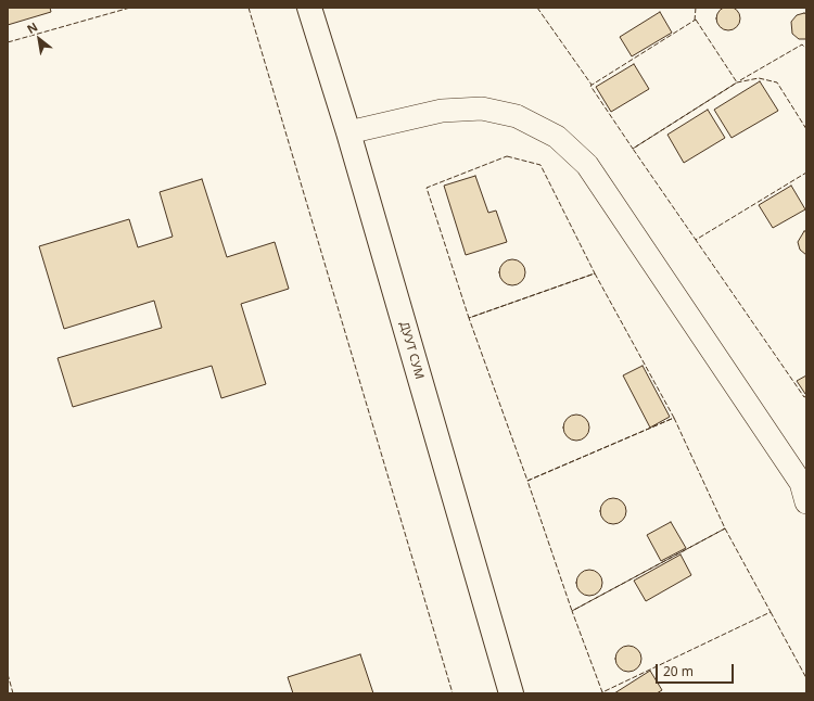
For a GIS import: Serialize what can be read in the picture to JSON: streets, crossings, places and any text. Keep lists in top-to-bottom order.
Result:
{
  "streets": {
    "main road": ["ДУУТ СУМ"]
  },
  "scale_bar": "20 m",
  "north": "top left"
}
